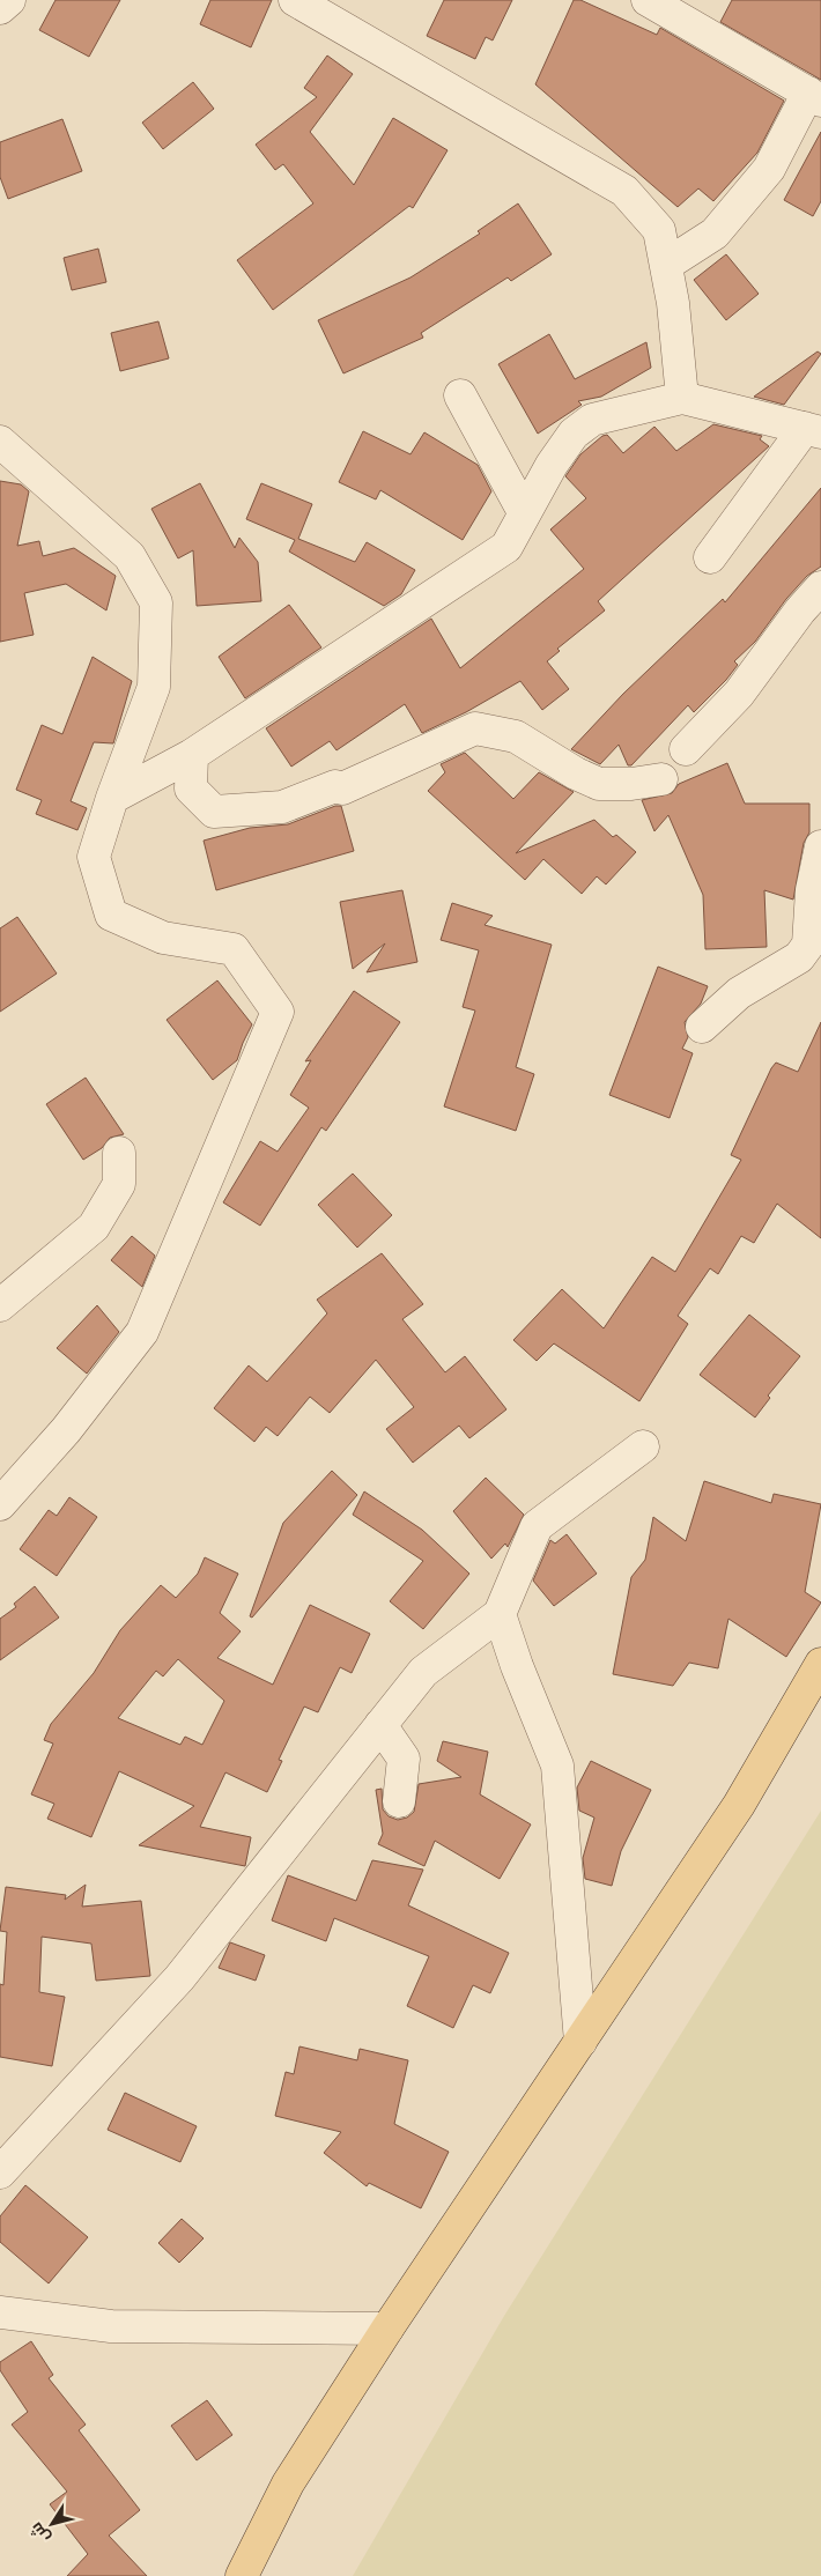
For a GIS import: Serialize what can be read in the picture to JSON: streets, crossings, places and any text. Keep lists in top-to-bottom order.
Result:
{
  "north": "bottom left"
}
